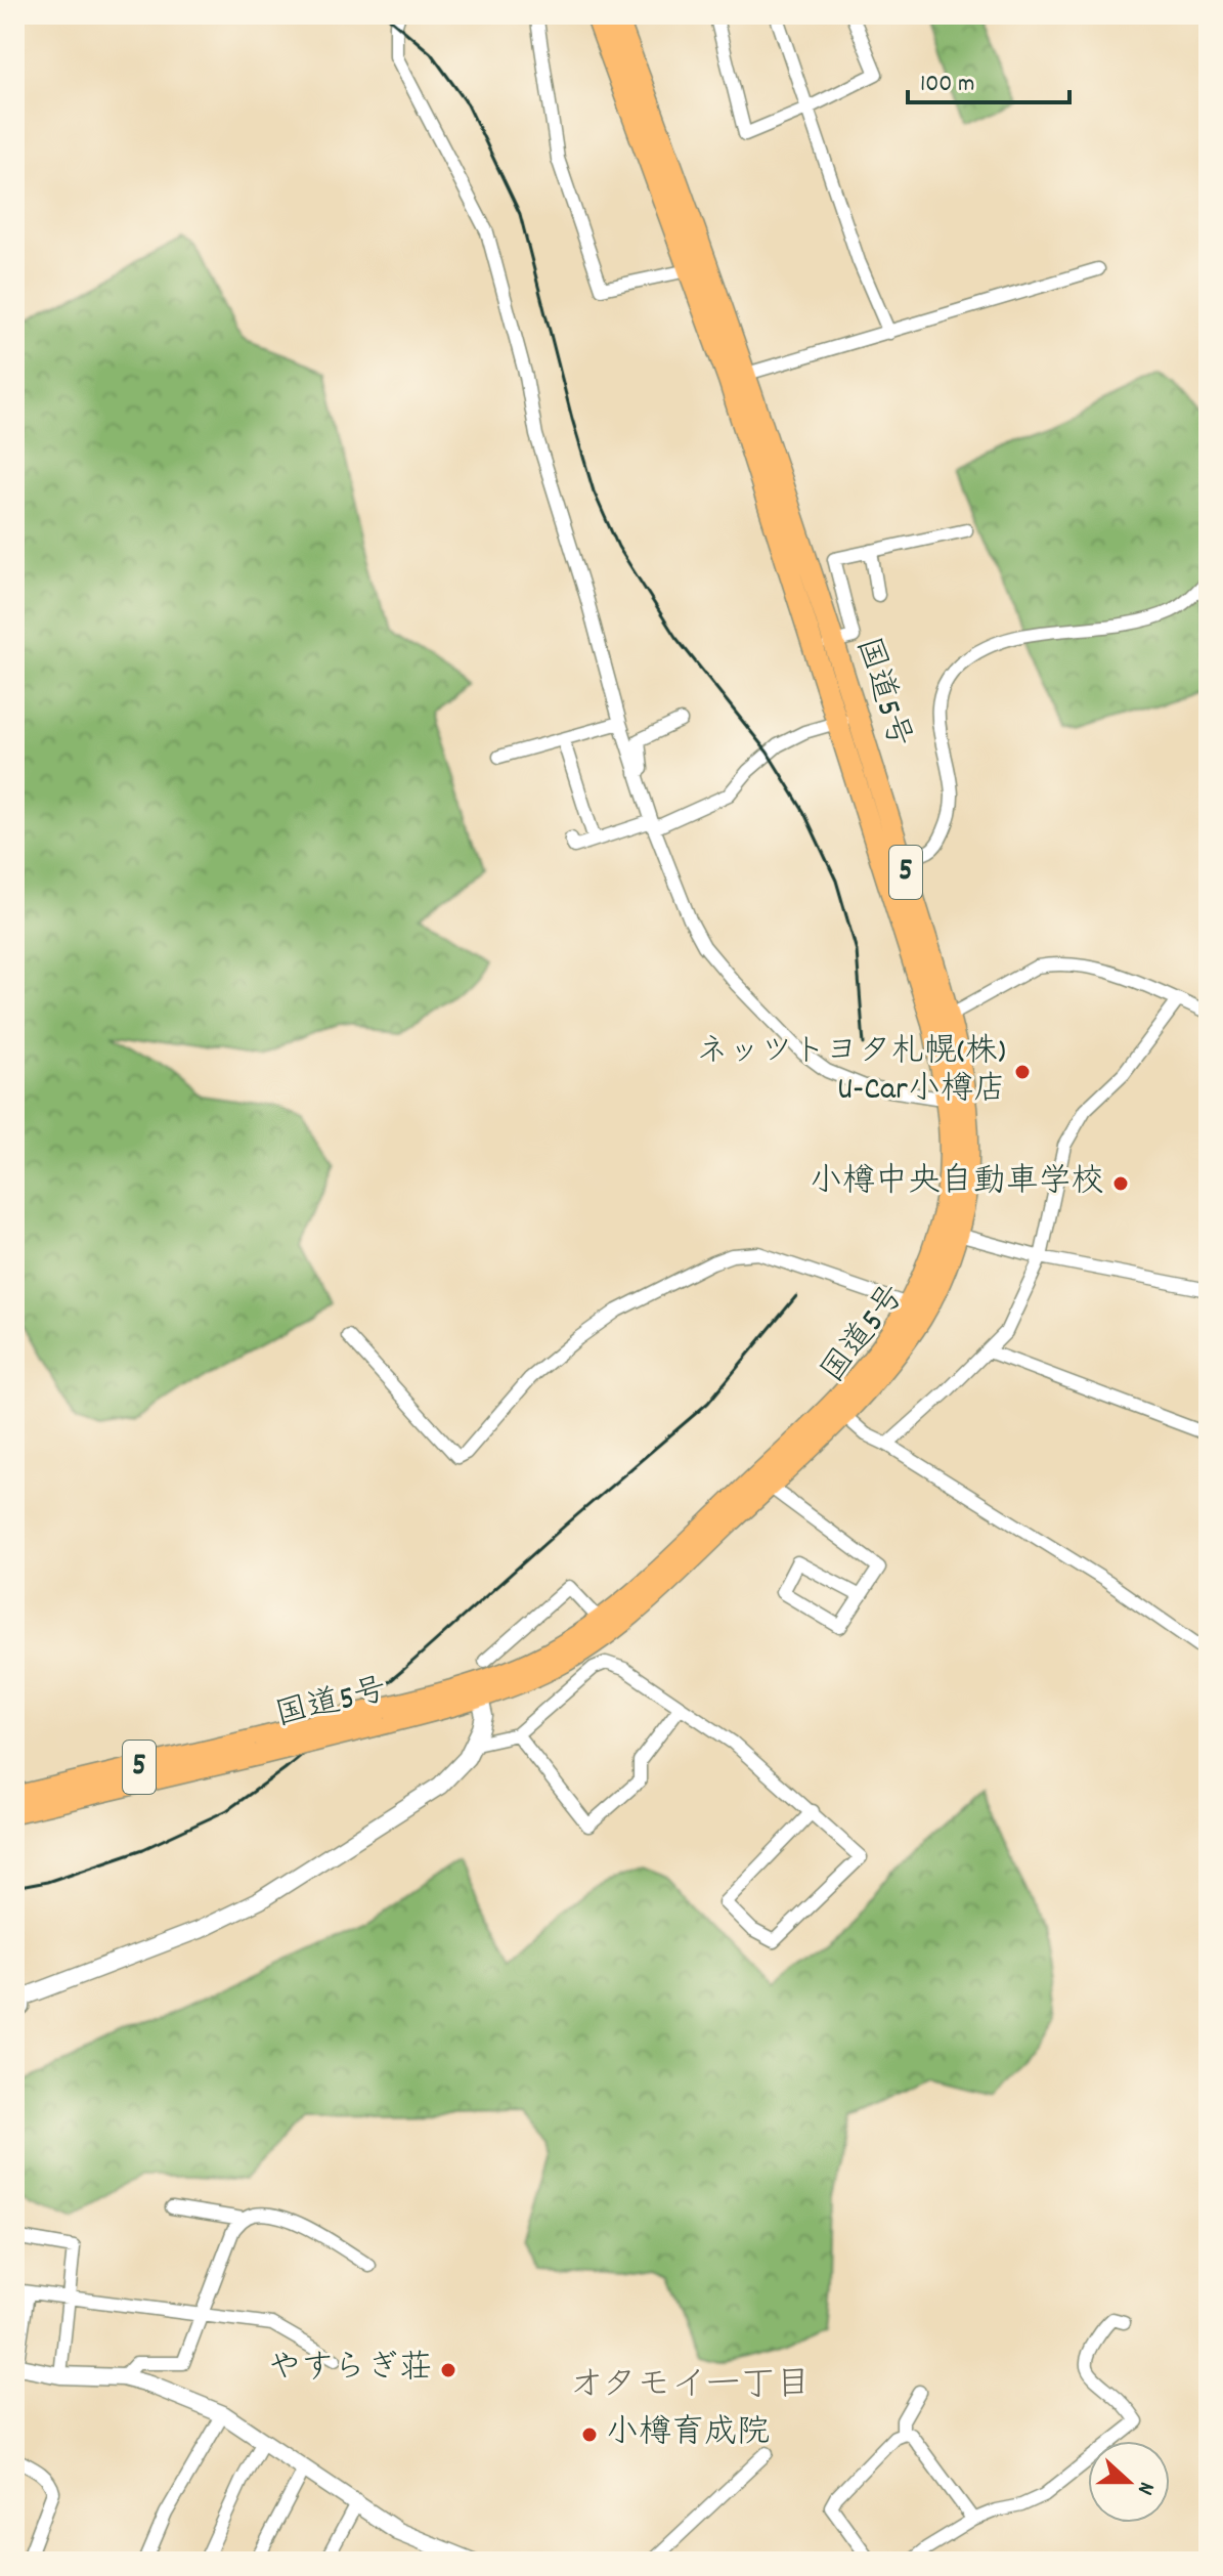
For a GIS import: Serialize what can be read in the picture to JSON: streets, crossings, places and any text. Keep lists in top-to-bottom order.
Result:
{
  "streets": {
    "highway": ["国道5号", "5"]
  },
  "districts": ["オタモイ一丁目"],
  "places": [
    "ネッツトヨタ札幌(株) U-Car小樽店",
    "小樽中央自動車学校",
    "やすらぎ荘",
    "小樽育成院"
  ],
  "scale_bar": "100 m",
  "north": "right"
}
